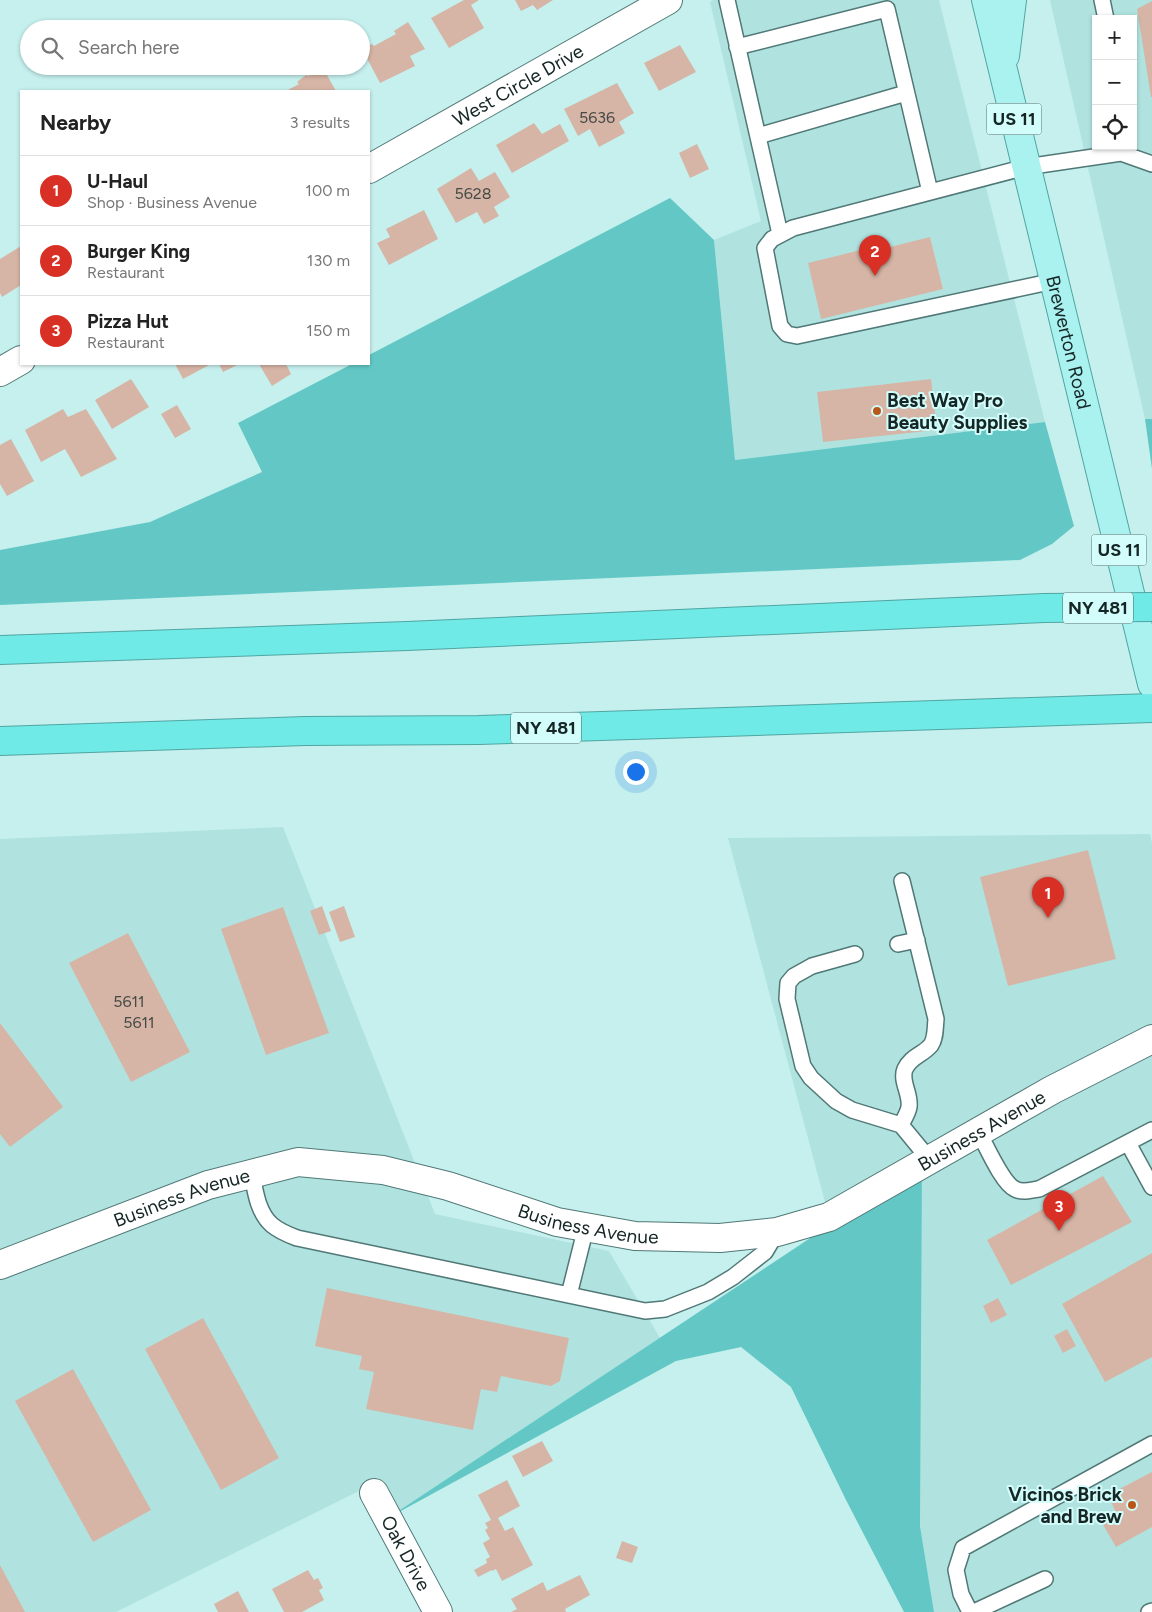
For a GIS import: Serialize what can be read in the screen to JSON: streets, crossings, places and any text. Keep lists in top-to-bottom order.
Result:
{
  "streets": {
    "highway": ["NY 481"],
    "main road": ["US 11", "Brewerton Road"],
    "street": ["West Circle Drive", "Business Avenue", "Oak Drive"]
  },
  "places": ["Best Way Pro Beauty Supplies", "Vicinos Brick and Brew"],
  "house_numbers": [
    "5636",
    "5628",
    "5611",
    "5611"
  ],
  "page": {
    "map_buttons": ["+", "−"],
    "search": "Search here",
    "heading": ["Nearby", "3 results"],
    "list": [
      {
        "mark": "1",
        "name": "U-Haul",
        "note": "Shop · Business Avenue",
        "value": "100 m"
      },
      {
        "mark": "2",
        "name": "Burger King",
        "note": "Restaurant",
        "value": "130 m"
      },
      {
        "mark": "3",
        "name": "Pizza Hut",
        "note": "Restaurant",
        "value": "150 m"
      }
    ],
    "pins": ["2", "1", "3"]
  }
}
